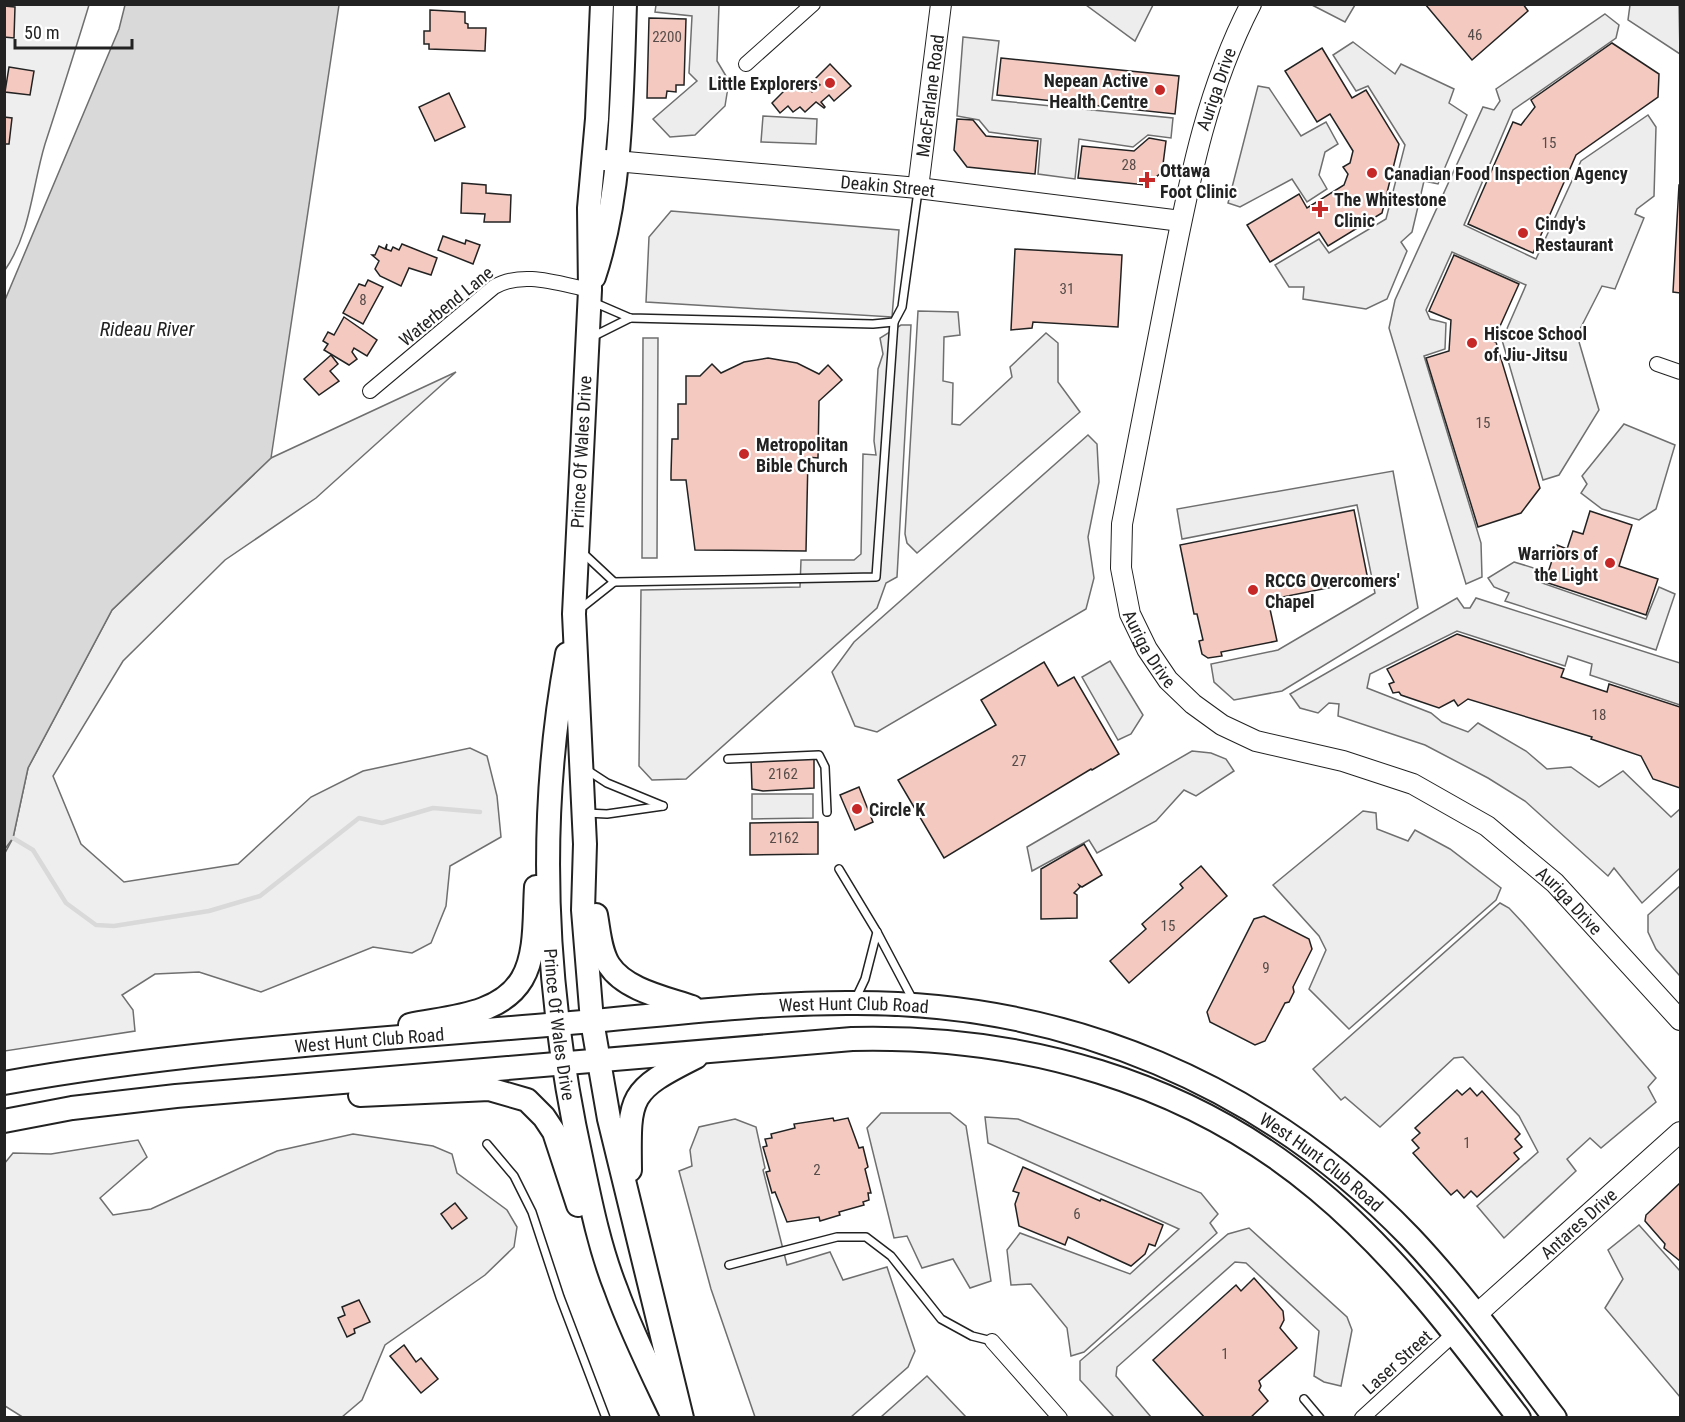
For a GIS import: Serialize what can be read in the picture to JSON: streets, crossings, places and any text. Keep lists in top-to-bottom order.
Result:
{
  "streets": {
    "main road": ["Prince Of Wales Drive", "West Hunt Club Road"],
    "street": [
      "Auriga Drive",
      "MacFarlane Road",
      "Deakin Street",
      "Waterbend Lane",
      "Antares Drive",
      "Laser Street"
    ]
  },
  "crossings": [
    ["Auriga Drive", "Deakin Street"],
    ["MacFarlane Road", "Deakin Street"],
    ["Deakin Street", "Prince Of Wales Drive"],
    ["Waterbend Lane", "Prince Of Wales Drive"],
    ["Prince Of Wales Drive", "West Hunt Club Road"],
    ["West Hunt Club Road", "Antares Drive"],
    ["West Hunt Club Road", "Laser Street"]
  ],
  "water": ["Rideau River"],
  "places": {
    "other": [
      "Little Explorers",
      "Nepean Active Health Centre",
      "Canadian Food Inspection Agency",
      "Cindy's Restaurant",
      "Hiscoe School of Jiu-Jitsu",
      "Metropolitan Bible Church",
      "Warriors of the Light",
      "RCCG Overcomers' Chapel",
      "Circle K"
    ],
    "health": ["Ottawa Foot Clinic", "The Whitestone Clinic"]
  },
  "house_numbers": [
    "46",
    "2200",
    "15",
    "28",
    "31",
    "8",
    "15",
    "18",
    "27",
    "2162",
    "2162",
    "15",
    "9",
    "1",
    "2",
    "6",
    "1"
  ],
  "scale_bar": "50 m"
}
